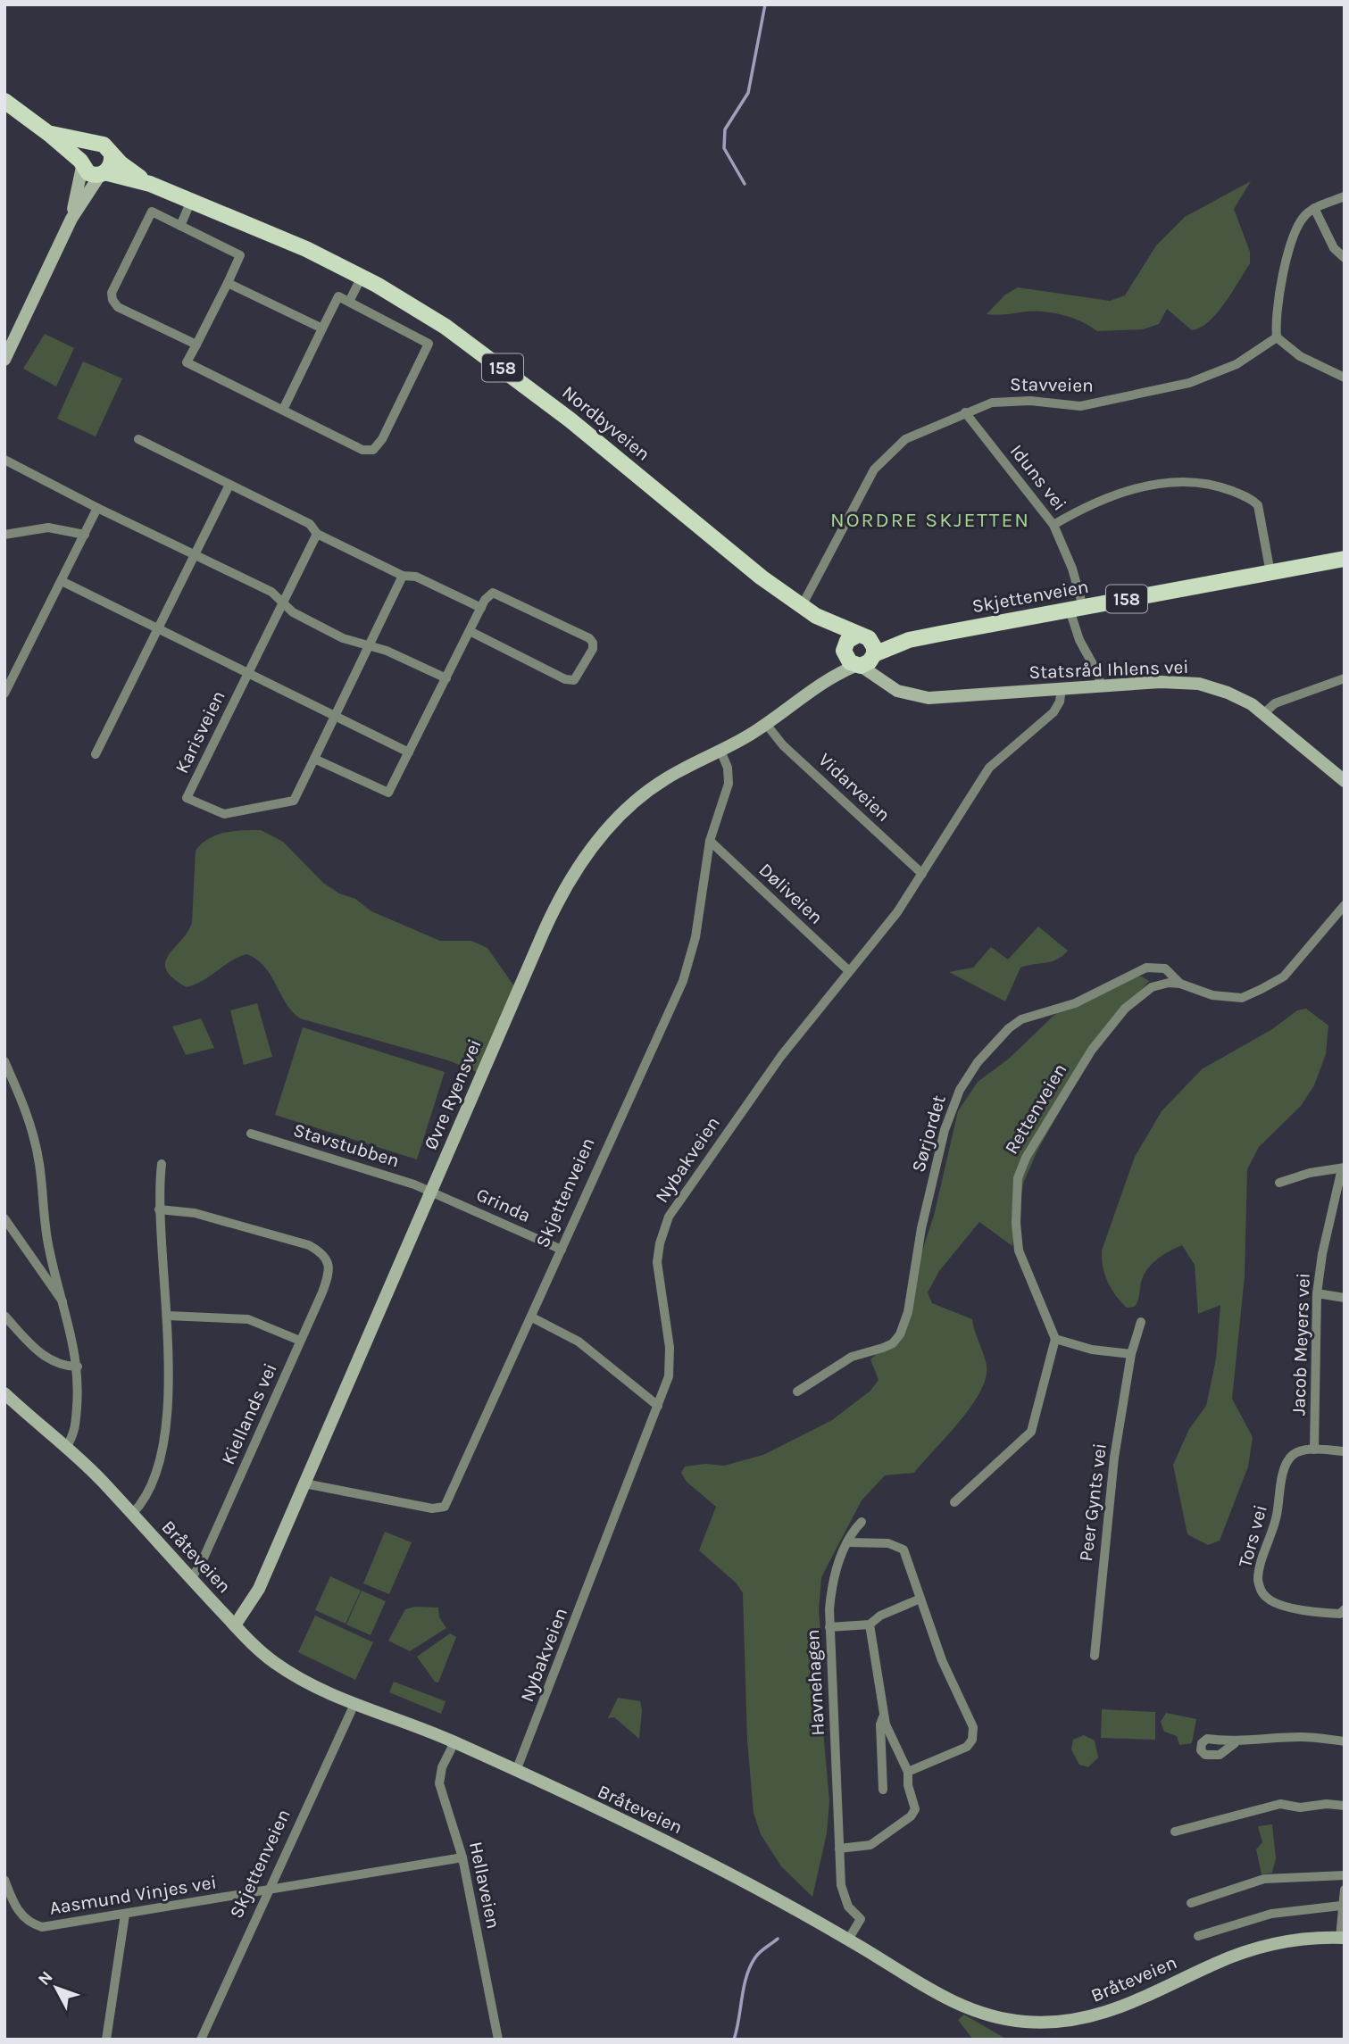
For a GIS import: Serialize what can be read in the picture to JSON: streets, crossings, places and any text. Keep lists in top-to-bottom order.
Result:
{
  "streets": {
    "main road": ["158", "Nordbyveien", "Skjettenveien"],
    "street": [
      "Stavveien",
      "Iduns vei",
      "Statsråd Ihlens vei",
      "Karisveien",
      "Vidarveien",
      "Døliveien",
      "Øvre Ryensvei",
      "Rettenveien",
      "Sørjordet",
      "Stavstubben",
      "Nybakveien",
      "Grinda",
      "Jacob Meyers vei",
      "Kiellands vei",
      "Peer Gynts vei",
      "Tors vei",
      "Bråteveien",
      "Havnehagen",
      "Hellaveien",
      "Aasmund Vinjes vei"
    ]
  },
  "crossings": [
    ["Stavveien", "Nordbyveien"],
    ["Stavveien", "Iduns vei"],
    ["Nordbyveien", "Skjettenveien"],
    ["Nordbyveien", "Statsråd Ihlens vei"],
    ["Nordbyveien", "Øvre Ryensvei"],
    ["Iduns vei", "Skjettenveien"],
    ["Iduns vei", "Statsråd Ihlens vei"],
    ["Skjettenveien", "Statsråd Ihlens vei"],
    ["Skjettenveien", "Døliveien"],
    ["Skjettenveien", "Øvre Ryensvei"],
    ["Skjettenveien", "Grinda"],
    ["Skjettenveien", "Bråteveien"],
    ["Skjettenveien", "Aasmund Vinjes vei"],
    ["Statsråd Ihlens vei", "Øvre Ryensvei"],
    ["Statsråd Ihlens vei", "Nybakveien"],
    ["Vidarveien", "Øvre Ryensvei"],
    ["Vidarveien", "Nybakveien"],
    ["Døliveien", "Nybakveien"],
    ["Øvre Ryensvei", "Stavstubben"],
    ["Øvre Ryensvei", "Grinda"],
    ["Øvre Ryensvei", "Bråteveien"],
    ["Rettenveien", "Sørjordet"],
    ["Stavstubben", "Grinda"],
    ["Nybakveien", "Bråteveien"],
    ["Jacob Meyers vei", "Tors vei"],
    ["Kiellands vei", "Bråteveien"],
    ["Bråteveien", "Havnehagen"],
    ["Bråteveien", "Hellaveien"],
    ["Hellaveien", "Aasmund Vinjes vei"]
  ],
  "districts": ["NORDRE SKJETTEN"],
  "north": "top left"
}
